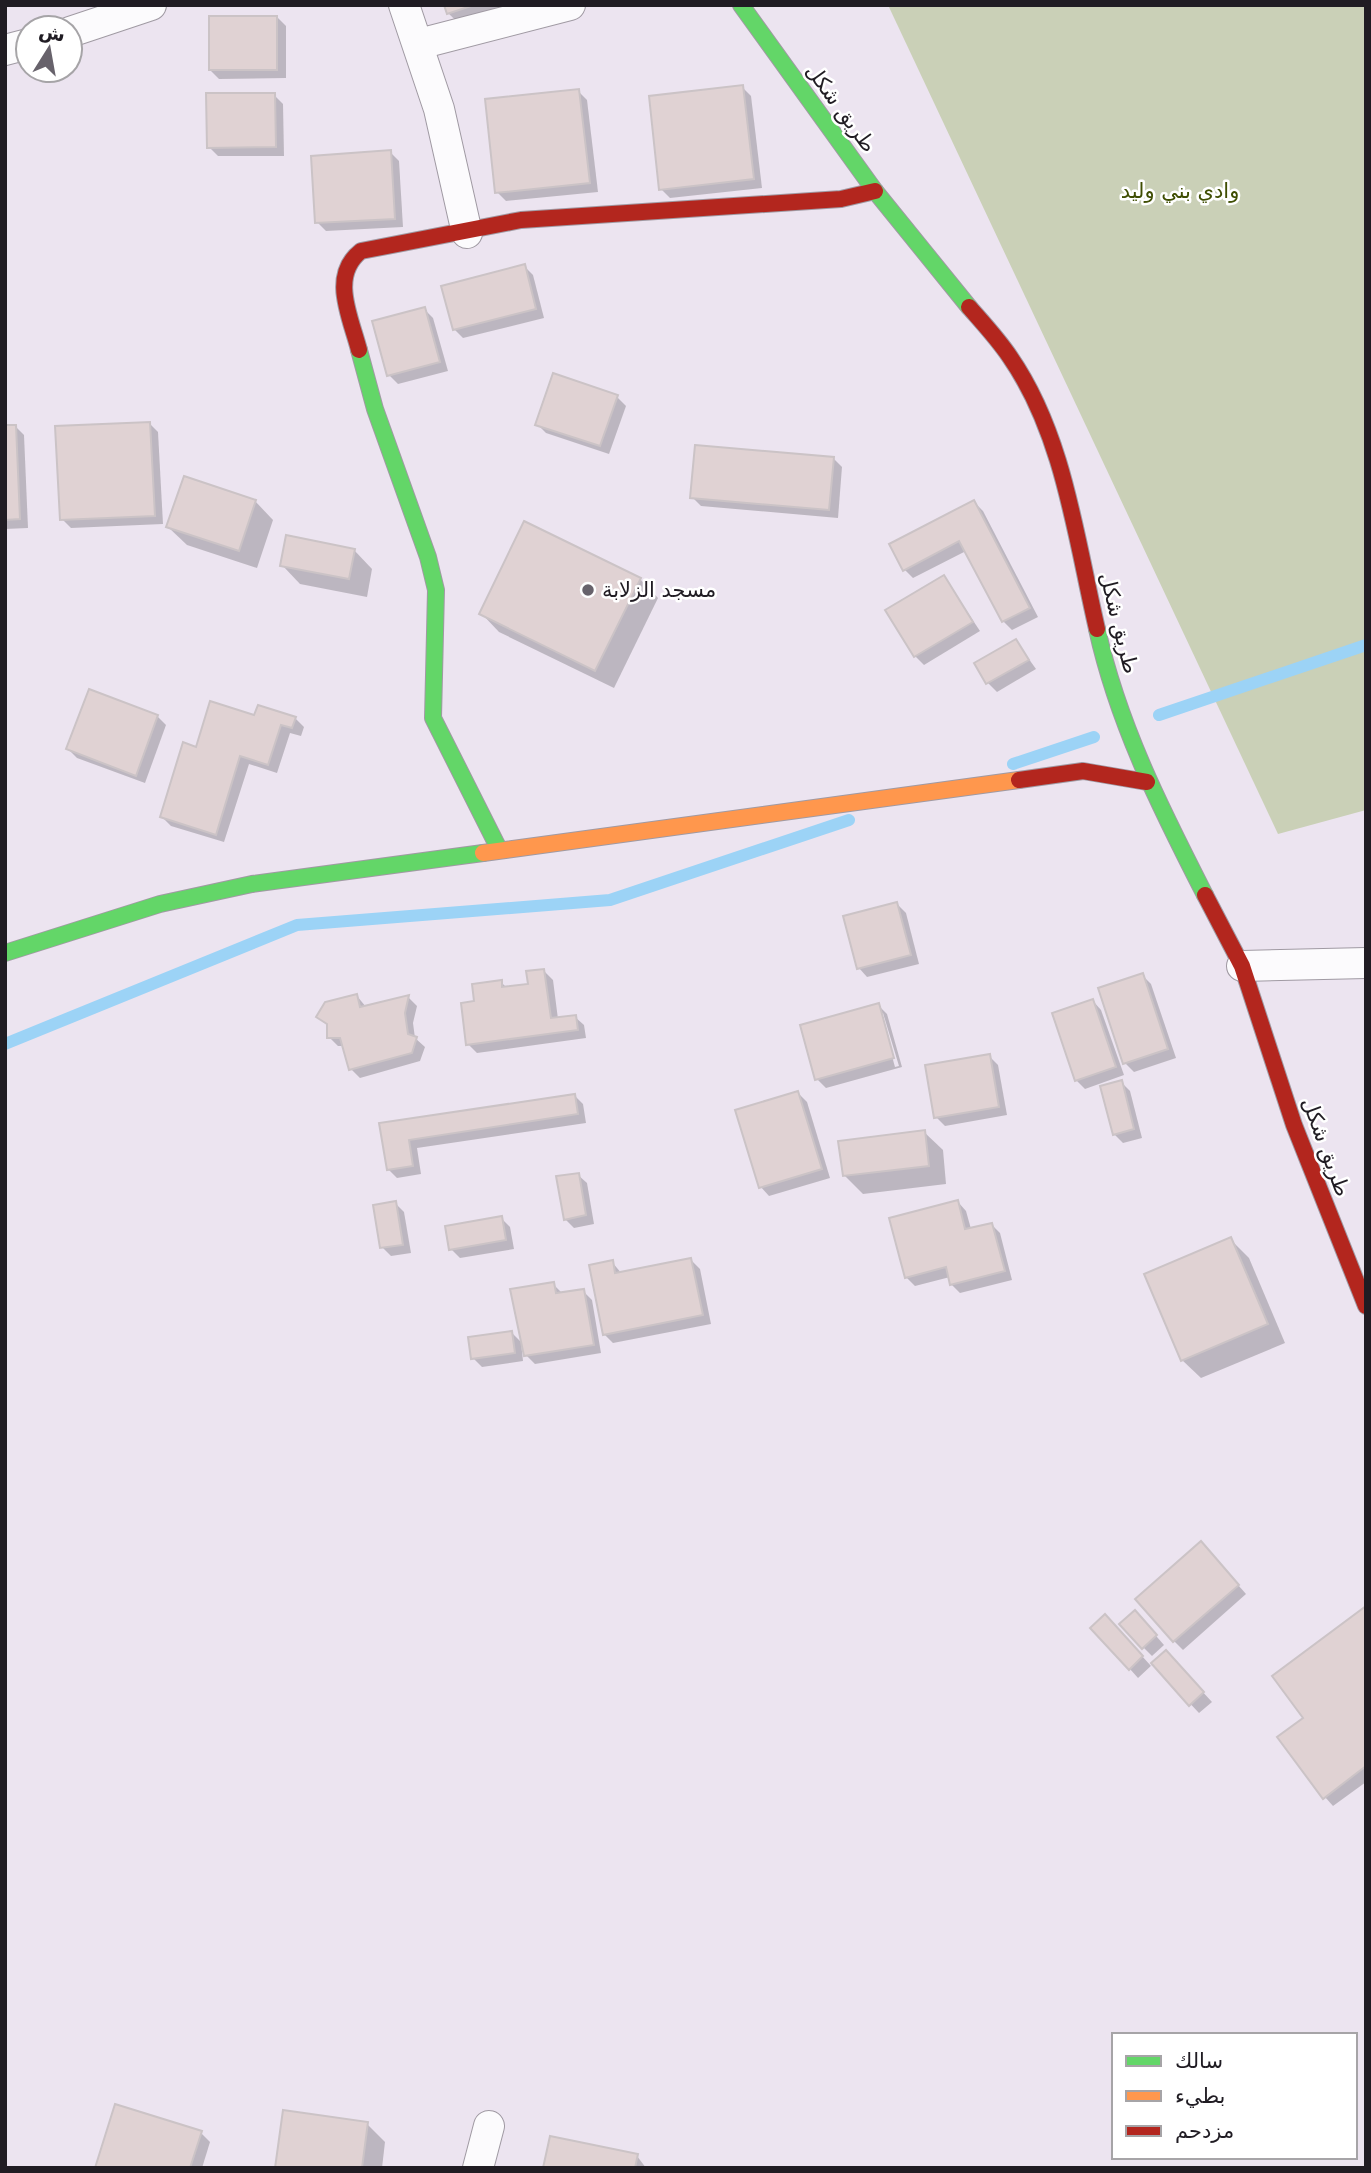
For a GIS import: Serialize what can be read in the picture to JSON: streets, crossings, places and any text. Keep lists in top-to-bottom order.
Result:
{
  "streets": {
    "street": ["طريق شكل"]
  },
  "parks": ["وادي بني وليد"],
  "places": ["مسجد الزلابة"],
  "legend": ["سالك", "بطيء", "مزدحم"],
  "north": "top"
}
